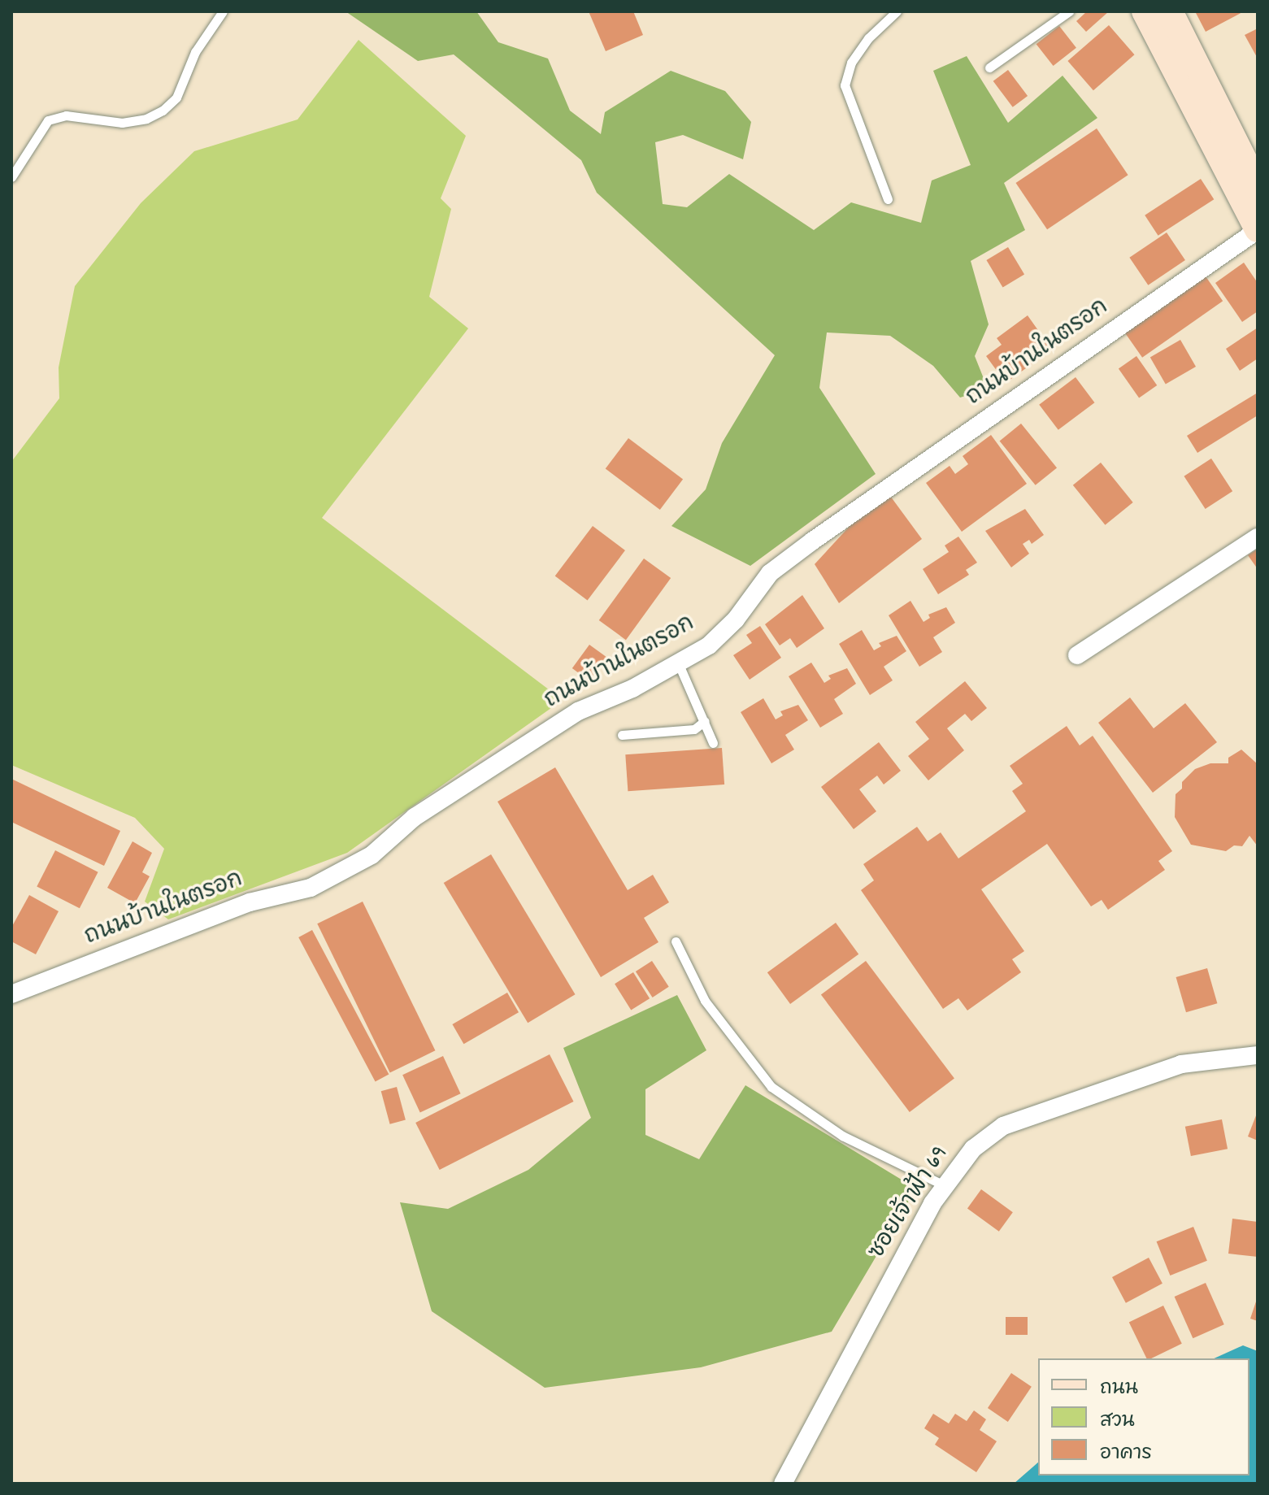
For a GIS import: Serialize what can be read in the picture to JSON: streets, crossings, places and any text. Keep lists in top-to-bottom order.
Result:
{
  "streets": {
    "street": ["ถนนบ้านในตรอก", "ซอยเจ้าฟ้า 69"]
  },
  "legend": ["ถนน", "สวน", "อาคาร"]
}
